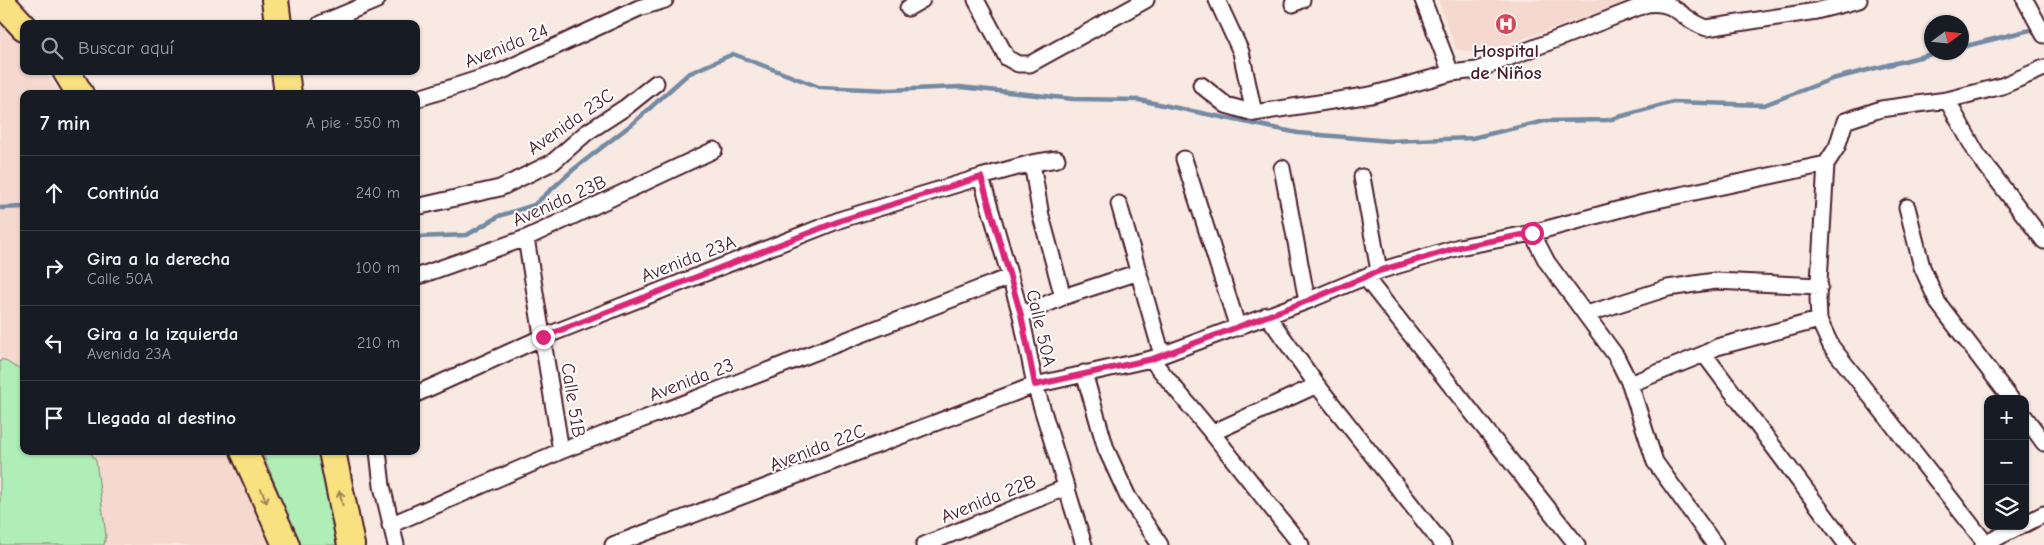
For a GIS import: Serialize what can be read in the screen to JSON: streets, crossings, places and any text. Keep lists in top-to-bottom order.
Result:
{
  "streets": {
    "street": [
      "Avenida 24",
      "Avenida 23C",
      "Avenida 23B",
      "Avenida 23A",
      "Calle 50A",
      "Avenida 23",
      "Calle 51B",
      "Avenida 22C",
      "Avenida 22B"
    ]
  },
  "crossings": [
    ["Avenida 23B", "Calle 51B"],
    ["Avenida 23A", "Calle 50A"],
    ["Avenida 23A", "Calle 51B"],
    ["Calle 50A", "Avenida 23"],
    ["Calle 50A", "Avenida 22C"],
    ["Calle 50A", "Avenida 22B"],
    ["Avenida 23", "Calle 51B"]
  ],
  "places": {
    "hospital": ["Hospital de Niños"]
  },
  "north": "right",
  "page": {
    "search": "Buscar aquí",
    "heading": ["7 min", "A pie · 550 m"],
    "list": [
      ["Continúa", "240 m"],
      ["Gira a la derecha", "Calle 50A", "100 m"],
      ["Gira a la izquierda", "Avenida 23A", "210 m"],
      "Llegada al destino"
    ],
    "map_buttons": ["+", "−"]
  }
}
